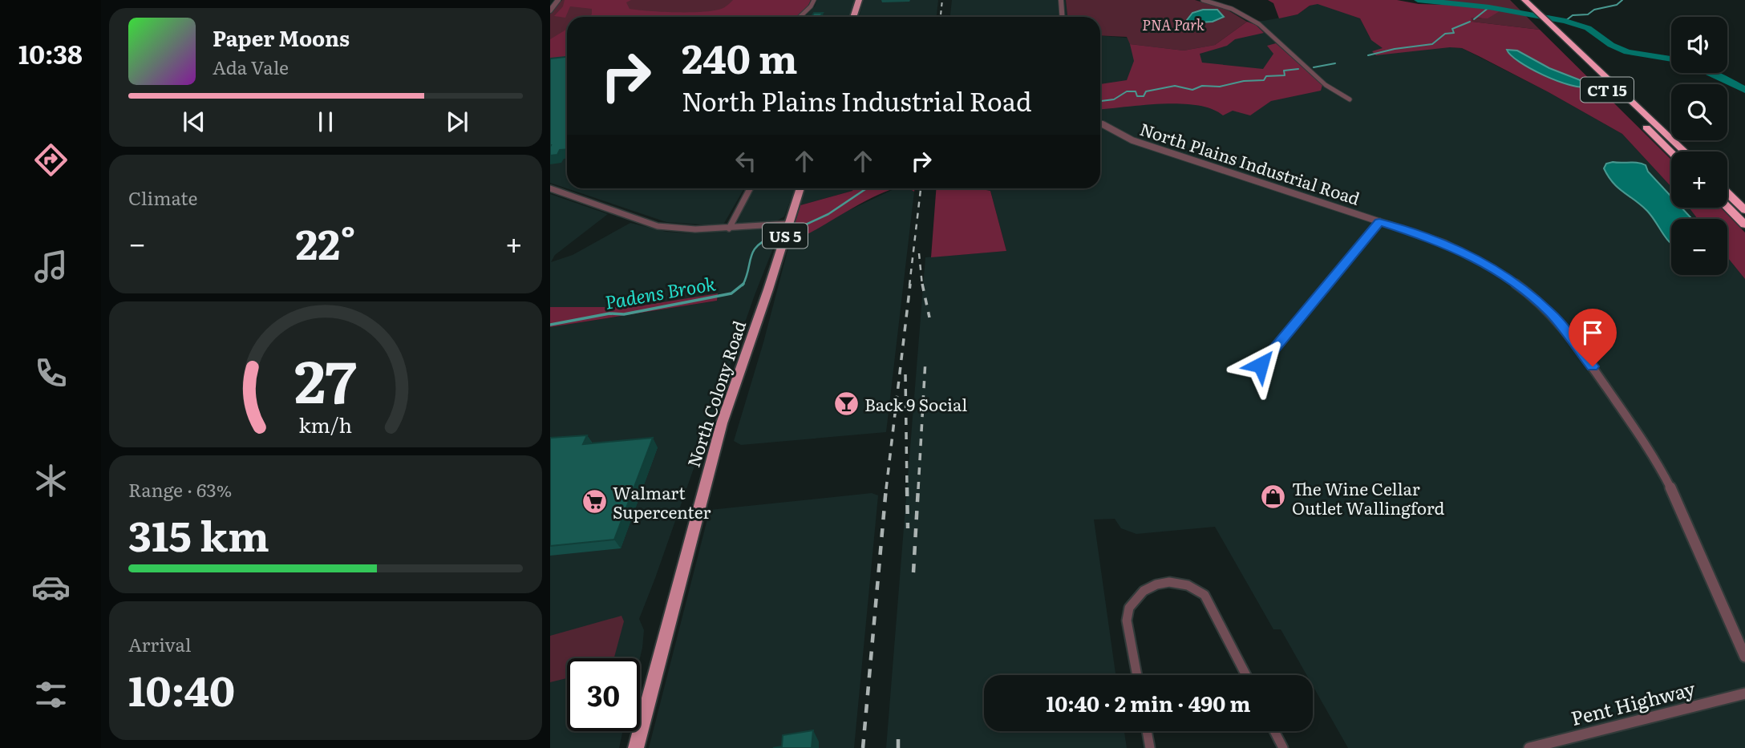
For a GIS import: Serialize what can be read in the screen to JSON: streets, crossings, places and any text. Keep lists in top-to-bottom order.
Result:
{
  "streets": {
    "highway": ["CT 15"],
    "main road": ["US 5", "North Colony Road"],
    "street": ["North Plains Industrial Road", "Pent Highway"]
  },
  "water": ["Padens Brook"],
  "parks": ["PNA Park"],
  "places": {
    "bar": ["Back 9 Social"],
    "shop": ["The Wine Cellar Outlet Wallingford"],
    "supermarket": ["Walmart Supercenter"]
  },
  "page": {
    "tabs": "10:38",
    "map_buttons": ["+", "−"],
    "turn": ["240 m", "North Plains Industrial Road"],
    "song": ["Paper Moons", "Ada Vale"],
    "tile": [
      "Climate",
      ["Range · 63%", "315 km"],
      ["Arrival", "10:40"]
    ],
    "heat": ["−", "22°", "+"],
    "limit": "30",
    "trip": "10:40 · 2 min · 490 m",
    "gauge": ["27", "km/h"]
  }
}
